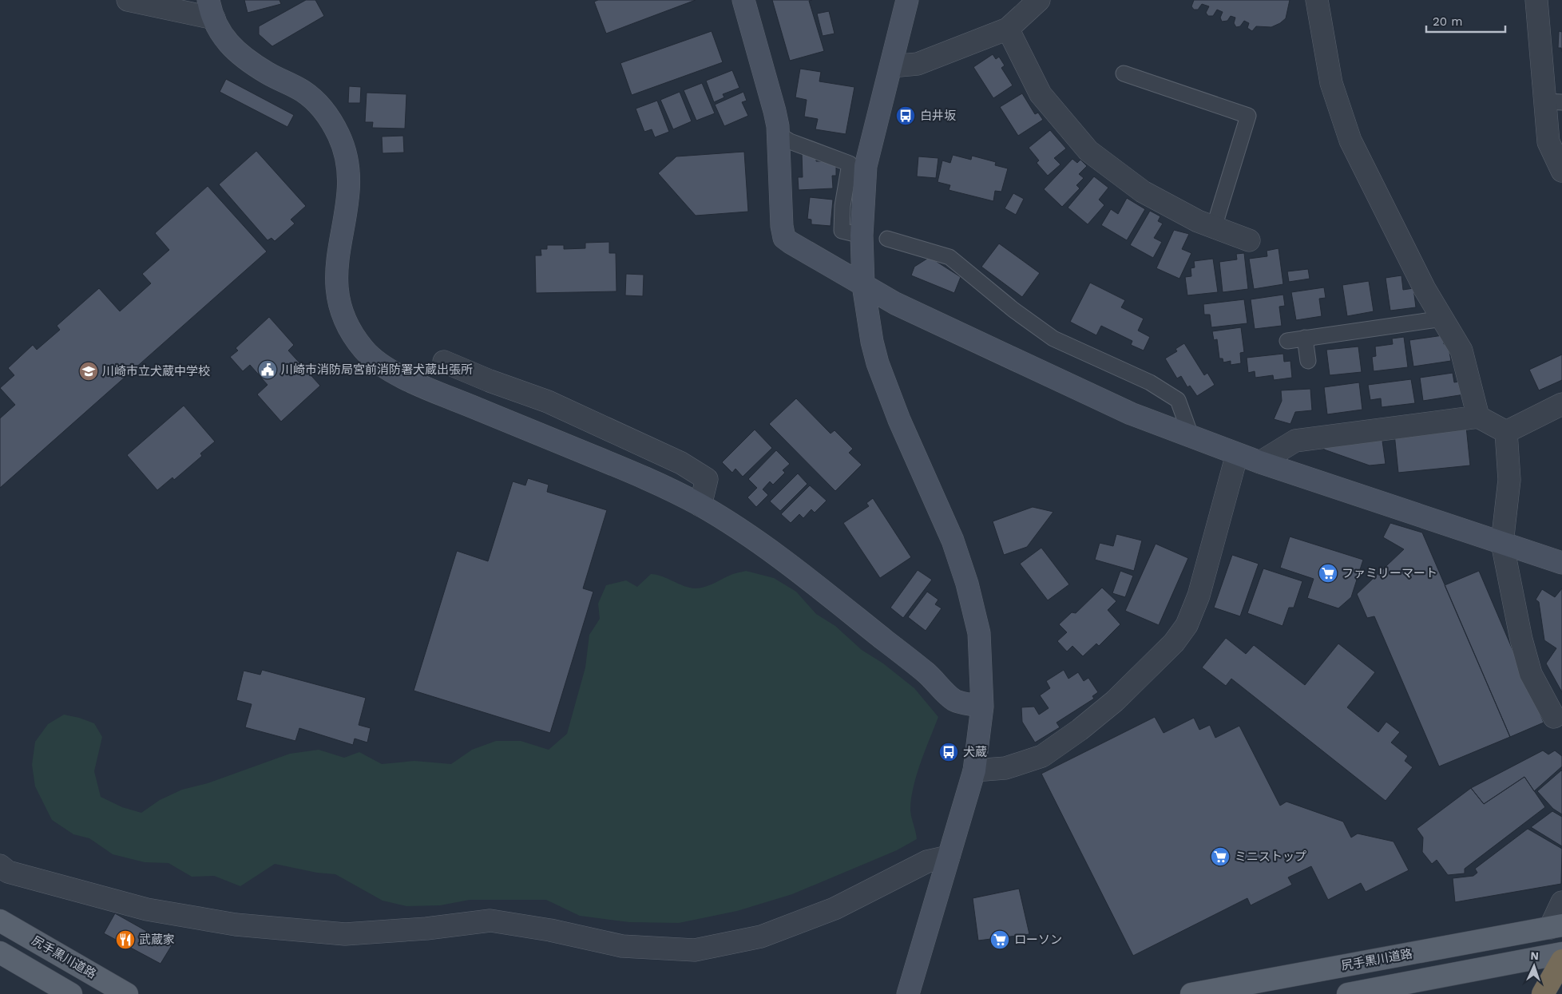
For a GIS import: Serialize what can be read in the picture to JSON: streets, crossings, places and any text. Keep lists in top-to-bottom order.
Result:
{
  "streets": {
    "main road": ["尻手黒川道路"]
  },
  "places": {
    "bus stop": ["白井坂", "犬蔵"],
    "public building": ["川崎市消防局宮前消防署犬蔵出張所"],
    "school or university": ["川崎市立犬蔵中学校"],
    "supermarket": ["ファミリーマート", "ミニストップ", "ローソン"],
    "restaurant": ["武蔵家"]
  },
  "scale_bar": "20 m",
  "north": "top"
}
